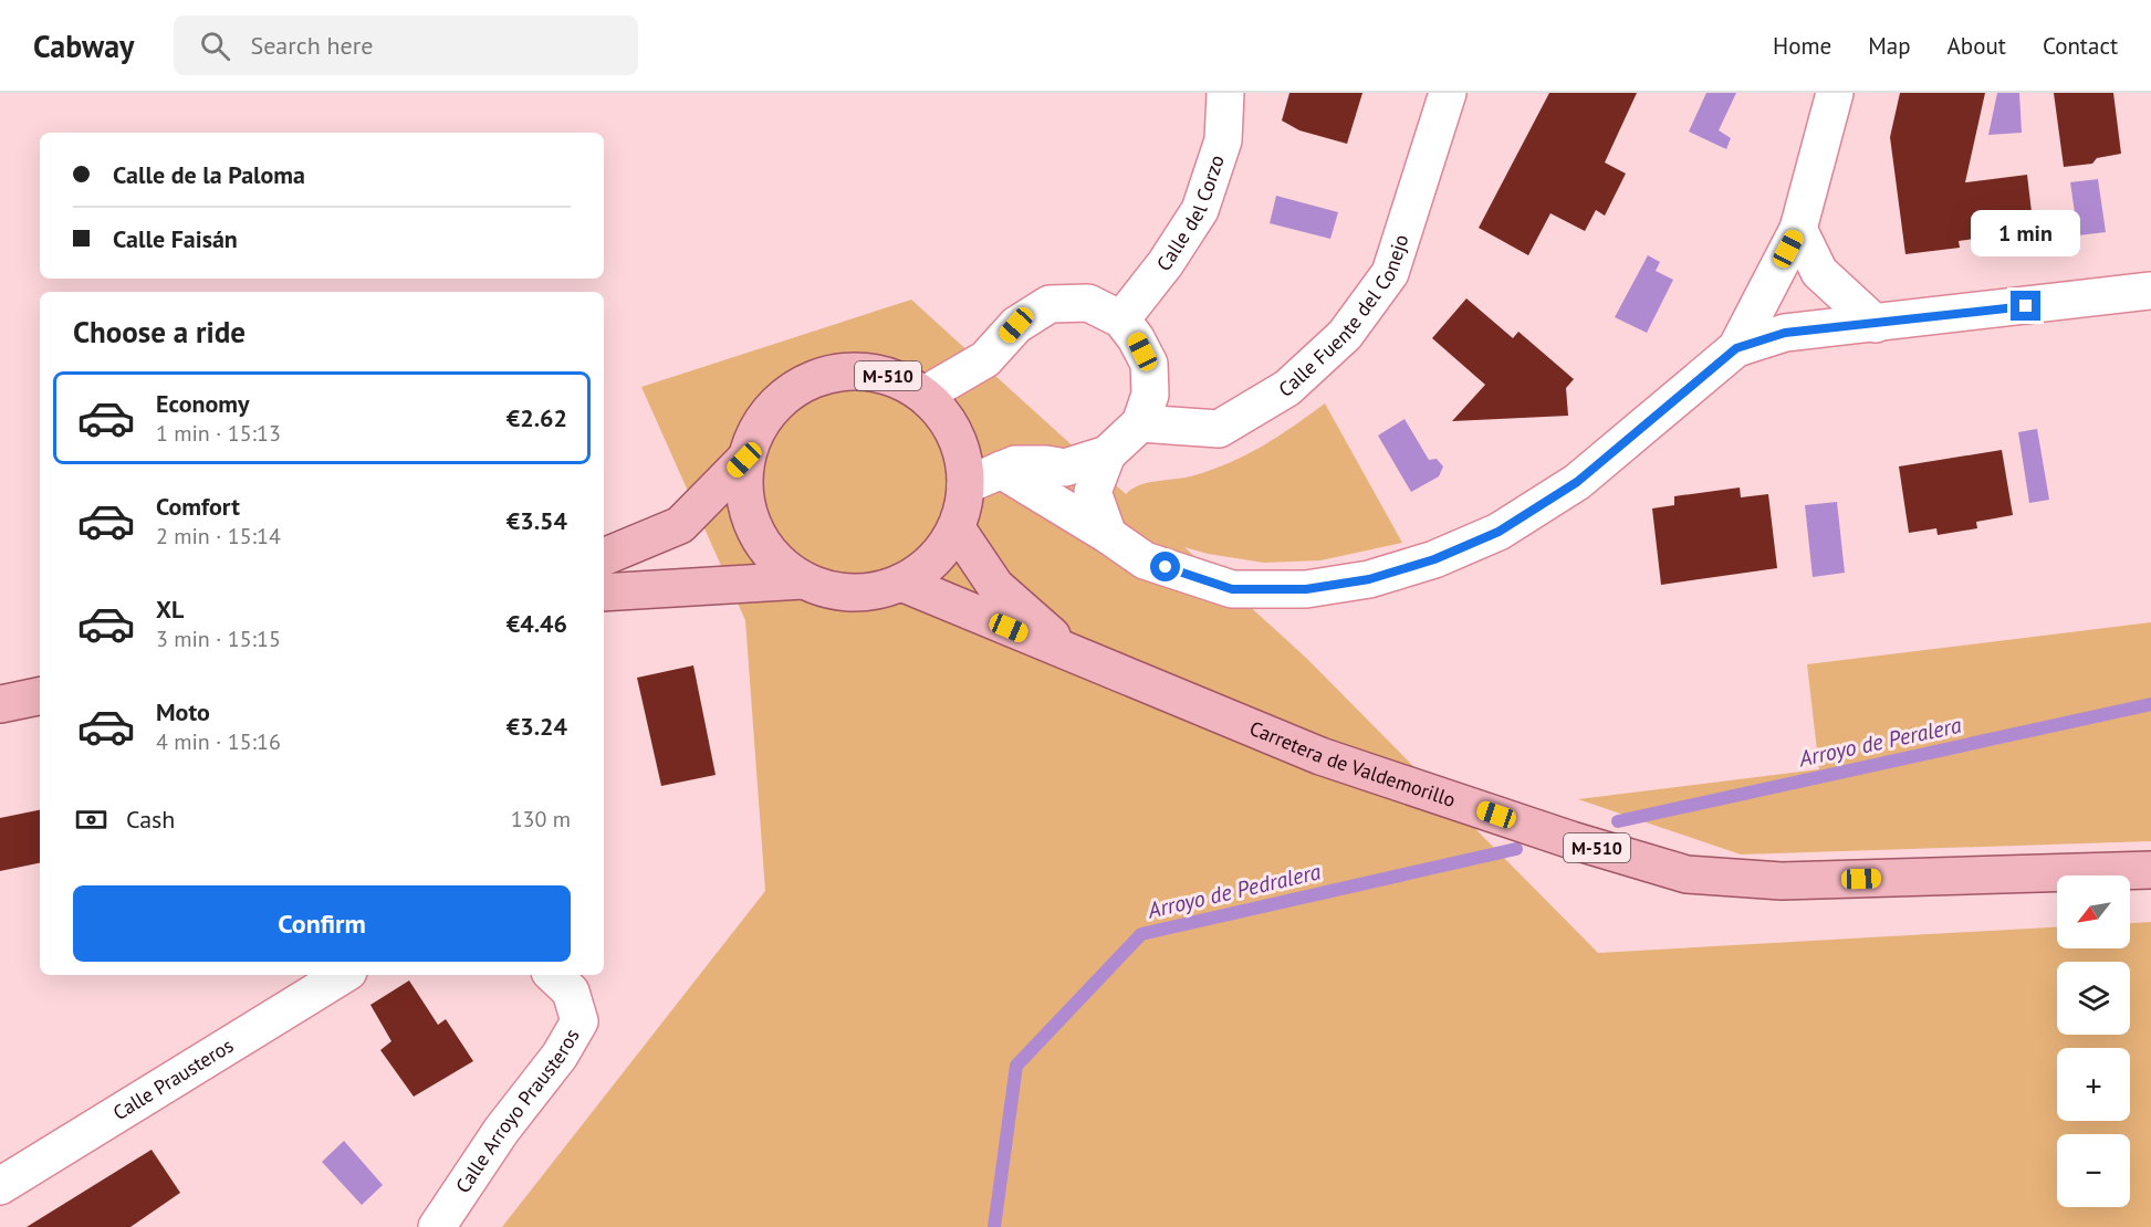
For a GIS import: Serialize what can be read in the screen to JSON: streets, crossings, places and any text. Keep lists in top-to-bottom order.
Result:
{
  "streets": {
    "main road": ["M-510", "Carretera de Valdemorillo"],
    "street": [
      "Calle del Corzo",
      "Calle Fuente del Conejo",
      "Calle Prausteros",
      "Calle Arroyo Prausteros"
    ]
  },
  "crossings": [
    ["M-510", "Carretera de Valdemorillo"]
  ],
  "water": ["Arroyo de Peralera", "Arroyo de Pedralera"],
  "north": "bottom left",
  "page": {
    "header": "Cabway",
    "search": "Search here",
    "nav": [
      "Home",
      "Map",
      "About",
      "Contact"
    ],
    "banner": ["Calle de la Paloma", "Calle Faisán"],
    "bubble": "1 min",
    "heading": "Choose a ride",
    "list": [
      {
        "name": "Economy",
        "note": "1 min · 15:13",
        "value": "€2.62"
      },
      {
        "name": "Comfort",
        "note": "2 min · 15:14",
        "value": "€3.54"
      },
      {
        "name": "XL",
        "note": "3 min · 15:15",
        "value": "€4.46"
      },
      {
        "name": "Moto",
        "note": "4 min · 15:16",
        "value": "€3.24"
      }
    ],
    "pay": ["Cash", "130 m"],
    "buttons": "Confirm",
    "map_buttons": ["+", "−"]
  }
}
